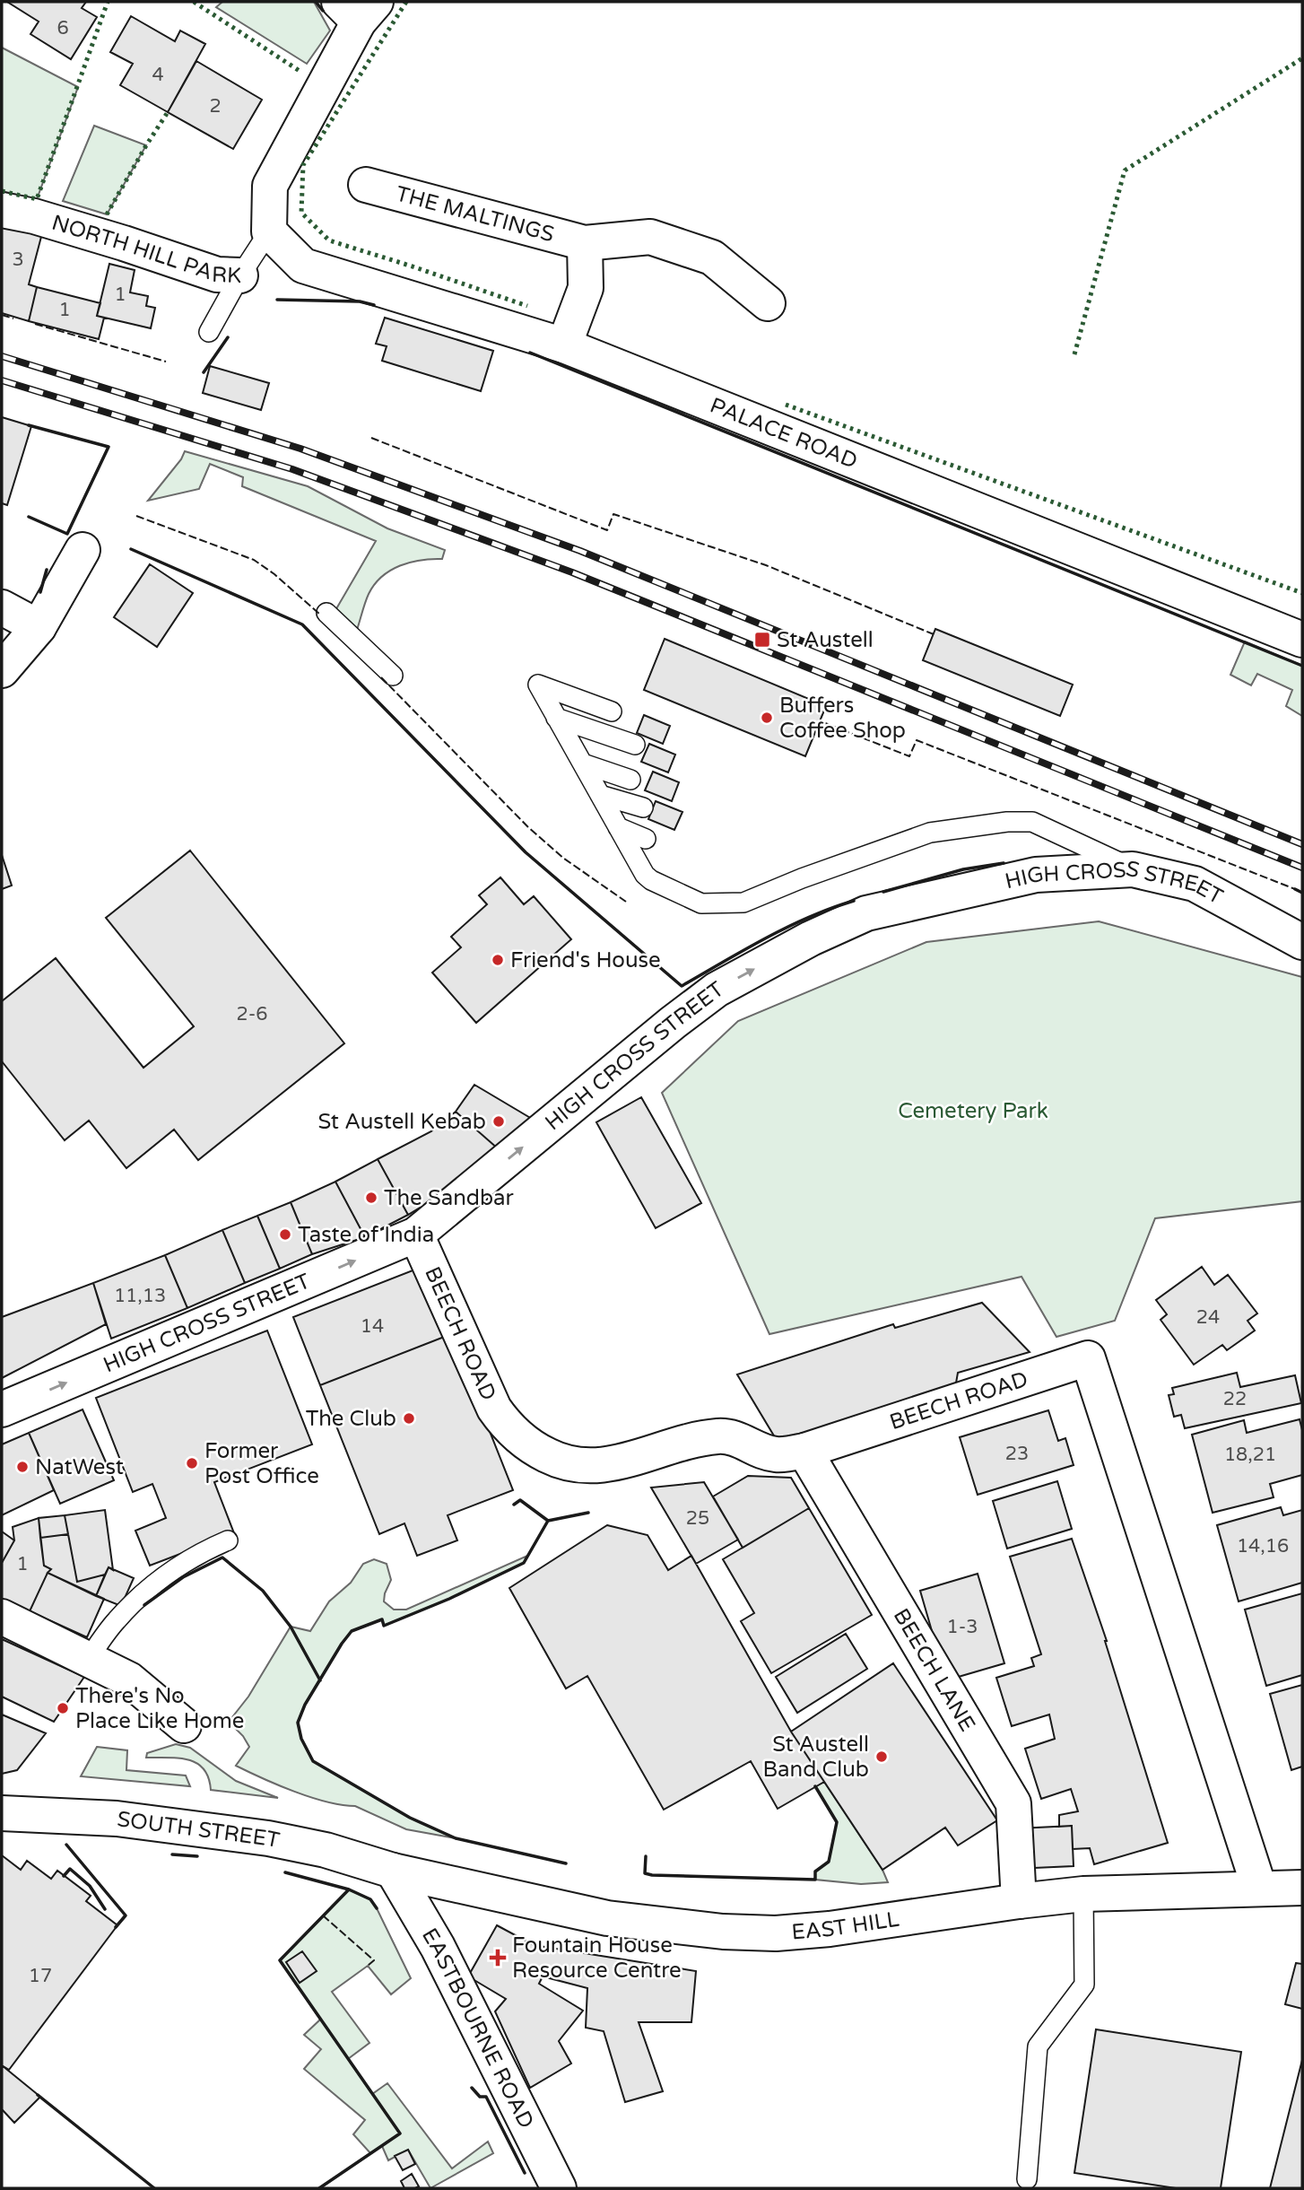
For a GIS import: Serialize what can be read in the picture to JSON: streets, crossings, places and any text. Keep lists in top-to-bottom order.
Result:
{
  "streets": {
    "street": [
      "THE MALTINGS",
      "NORTH HILL PARK",
      "PALACE ROAD",
      "HIGH CROSS STREET",
      "BEECH ROAD",
      "BEECH LANE",
      "SOUTH STREET",
      "EAST HILL",
      "EASTBOURNE ROAD"
    ]
  },
  "crossings": [
    ["THE MALTINGS", "PALACE ROAD"],
    ["NORTH HILL PARK", "PALACE ROAD"],
    ["HIGH CROSS STREET", "BEECH ROAD"],
    ["BEECH ROAD", "BEECH LANE"],
    ["BEECH ROAD", "EAST HILL"],
    ["BEECH LANE", "EAST HILL"],
    ["SOUTH STREET", "EAST HILL"],
    ["SOUTH STREET", "EASTBOURNE ROAD"],
    ["EAST HILL", "EASTBOURNE ROAD"]
  ],
  "one_way": ["HIGH CROSS STREET"],
  "parks": ["Cemetery Park"],
  "places": {
    "transit": ["St Austell"],
    "other": [
      "Buffers Coffee Shop",
      "Friend's House",
      "St Austell Kebab",
      "The Sandbar",
      "Taste of India",
      "The Club",
      "Former Post Office",
      "NatWest",
      "There's No Place Like Home",
      "St Austell Band Club"
    ],
    "health": ["Fountain House Resource Centre"]
  },
  "house_numbers": [
    "6",
    "4",
    "2",
    "3",
    "1",
    "1",
    "2-6",
    "11,13",
    "24",
    "14",
    "22",
    "23",
    "18,21",
    "25",
    "14,16",
    "1",
    "1-3",
    "17"
  ]
}
